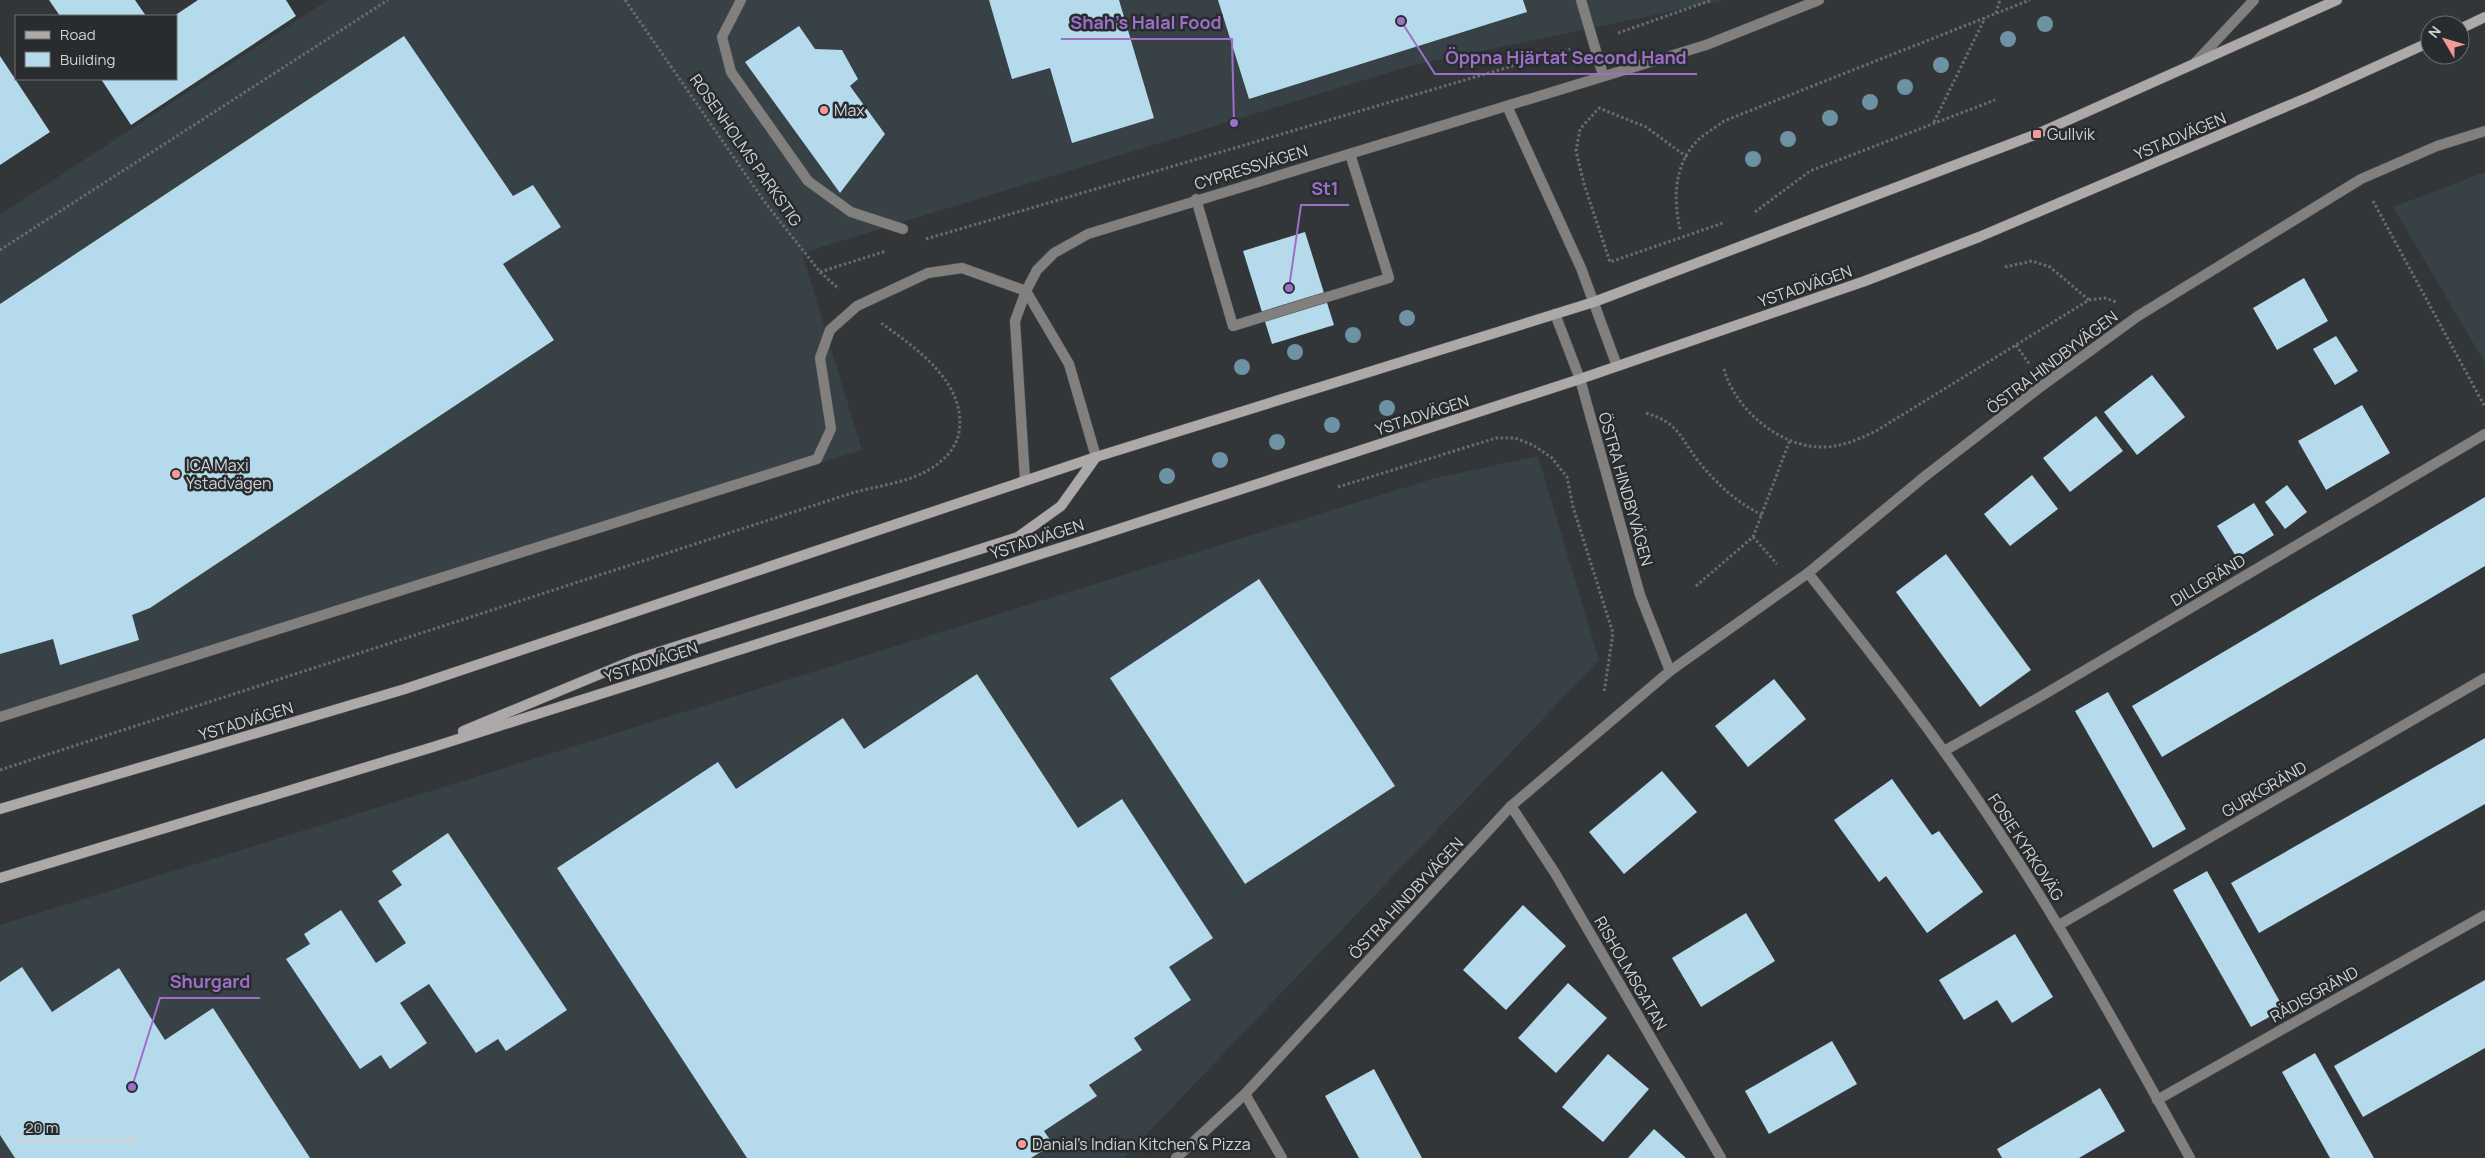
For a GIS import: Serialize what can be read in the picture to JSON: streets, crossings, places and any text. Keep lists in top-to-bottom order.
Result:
{
  "streets": {
    "main road": ["YSTADVÄGEN"],
    "street": [
      "CYPRESSVÄGEN",
      "ÖSTRA HINDBYVÄGEN",
      "DILLGRÄND",
      "GURKGRÄND",
      "FOSIE KYRKOVÄG",
      "RISHOLMSGATAN",
      "RÄDISGRÄND"
    ],
    "path": ["ROSENHOLMS PARKSTIG"]
  },
  "crossings": [
    ["YSTADVÄGEN", "CYPRESSVÄGEN"],
    ["YSTADVÄGEN", "ÖSTRA HINDBYVÄGEN"],
    ["ÖSTRA HINDBYVÄGEN", "FOSIE KYRKOVÄG"],
    ["ÖSTRA HINDBYVÄGEN", "RISHOLMSGATAN"],
    ["DILLGRÄND", "FOSIE KYRKOVÄG"],
    ["GURKGRÄND", "FOSIE KYRKOVÄG"],
    ["FOSIE KYRKOVÄG", "RÄDISGRÄND"]
  ],
  "places": {
    "other": [
      "Öppna Hjärtat Second Hand",
      "Max",
      "Shah's Halal Food",
      "St1",
      "ICA Maxi Ystadvägen",
      "Shurgard",
      "Danial's Indian Kitchen & Pizza"
    ],
    "transit": ["Gullvik"]
  },
  "legend": ["Road", "Building"],
  "scale_bar": "20 m",
  "north": "top left"
}
